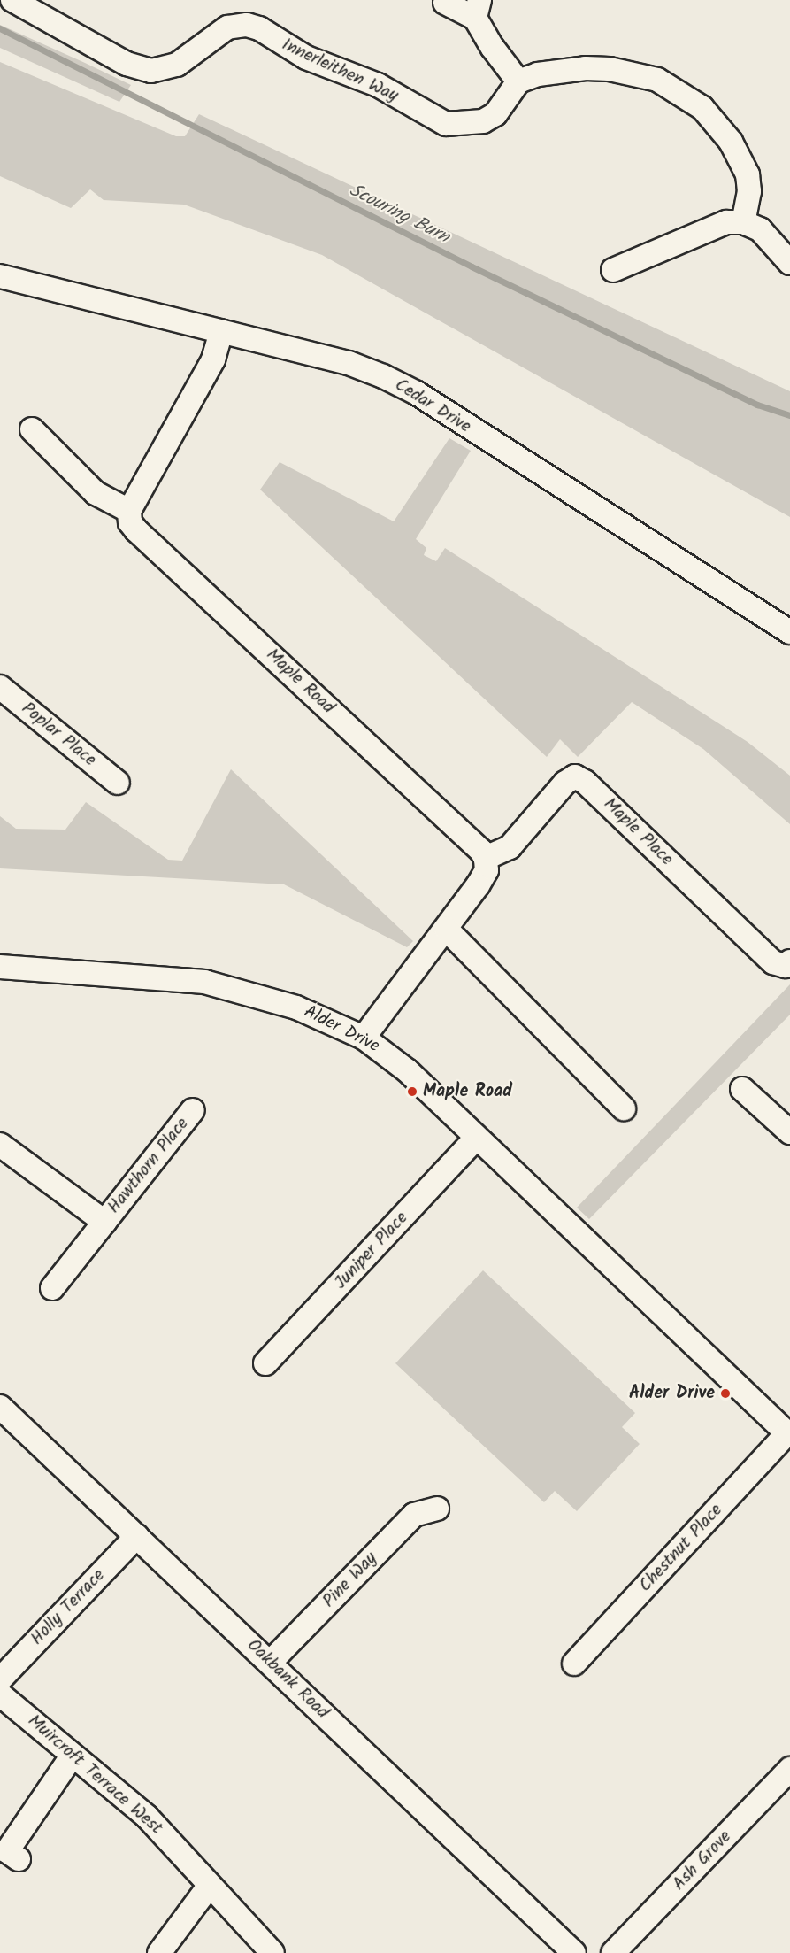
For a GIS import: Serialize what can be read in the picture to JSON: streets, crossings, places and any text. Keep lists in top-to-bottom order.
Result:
{
  "streets": {
    "street": [
      "Innerleithen Way",
      "Cedar Drive",
      "Maple Road",
      "Poplar Place",
      "Maple Place",
      "Alder Drive",
      "Hawthorn Place",
      "Juniper Place",
      "Chestnut Place",
      "Pine Way",
      "Holly Terrace",
      "Oakbank Road",
      "Muircroft Terrace West",
      "Ash Grove"
    ]
  },
  "crossings": [
    ["Maple Road", "Maple Place"],
    ["Alder Drive", "Juniper Place"],
    ["Alder Drive", "Chestnut Place"],
    ["Pine Way", "Oakbank Road"],
    ["Holly Terrace", "Oakbank Road"]
  ],
  "water": ["Scouring Burn"],
  "places": ["Maple Road", "Alder Drive"]
}
